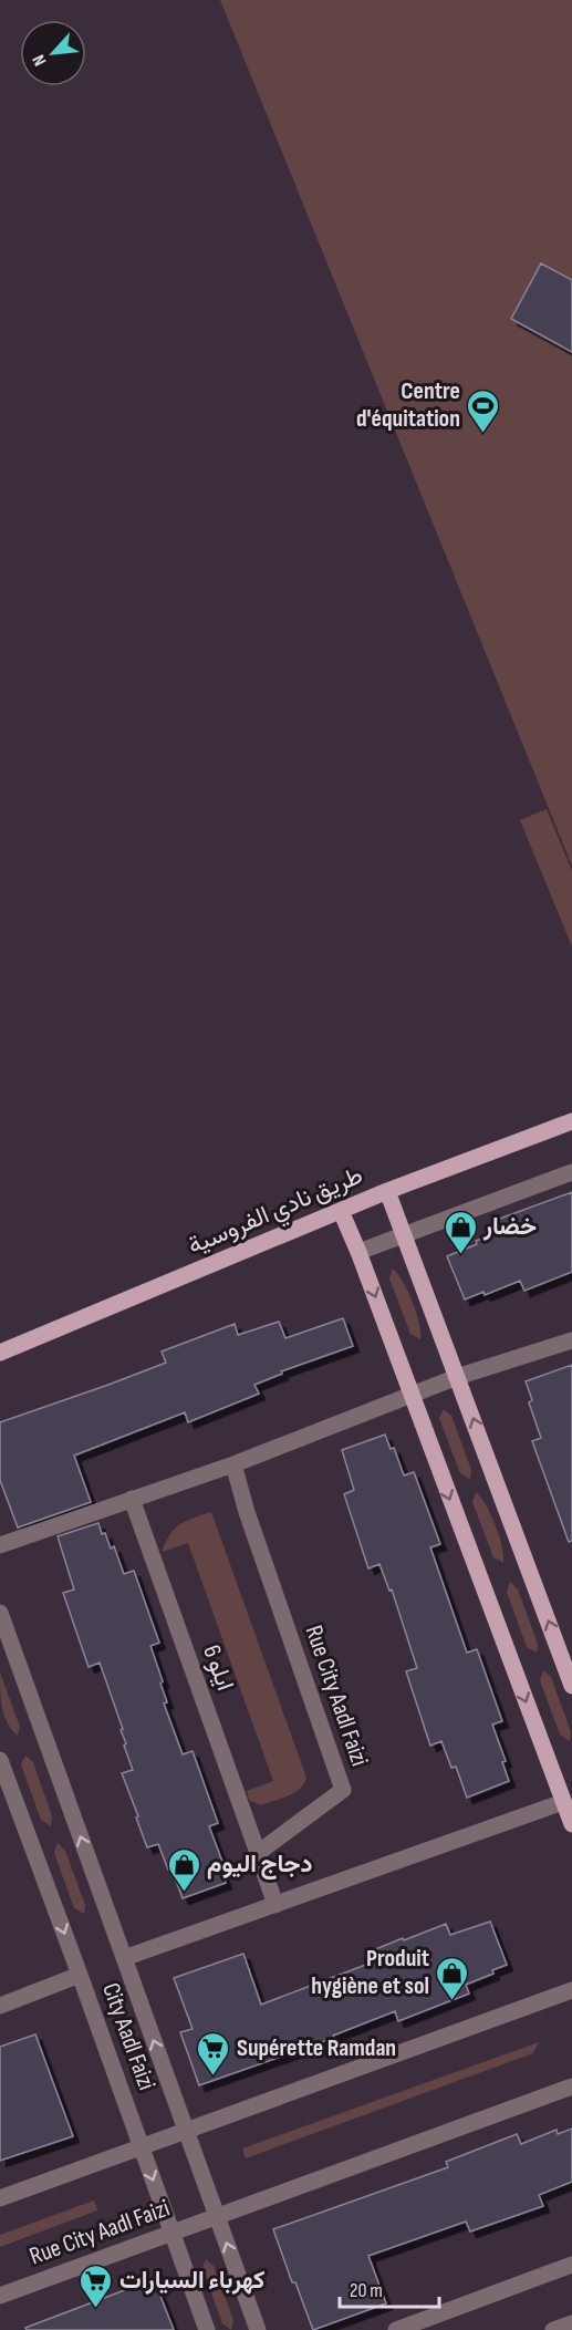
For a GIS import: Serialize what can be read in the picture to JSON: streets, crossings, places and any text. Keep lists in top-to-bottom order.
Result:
{
  "streets": {
    "main road": ["طريق نادي الفروسية"],
    "street": ["ايلو 6", "Rue City Aadl Faizi", "City Aadl Faizi"]
  },
  "crossings": [
    ["ايلو 6", "Rue City Aadl Faizi"],
    ["Rue City Aadl Faizi", "City Aadl Faizi"]
  ],
  "places": {
    "sports": ["Centre d'équitation"],
    "shop": ["خضار", "دجاج اليوم", "Produit hygiène et sol"],
    "supermarket": ["Supérette Ramdan", "كهرباء السيارات"]
  },
  "scale_bar": "20 m",
  "north": "bottom left"
}
